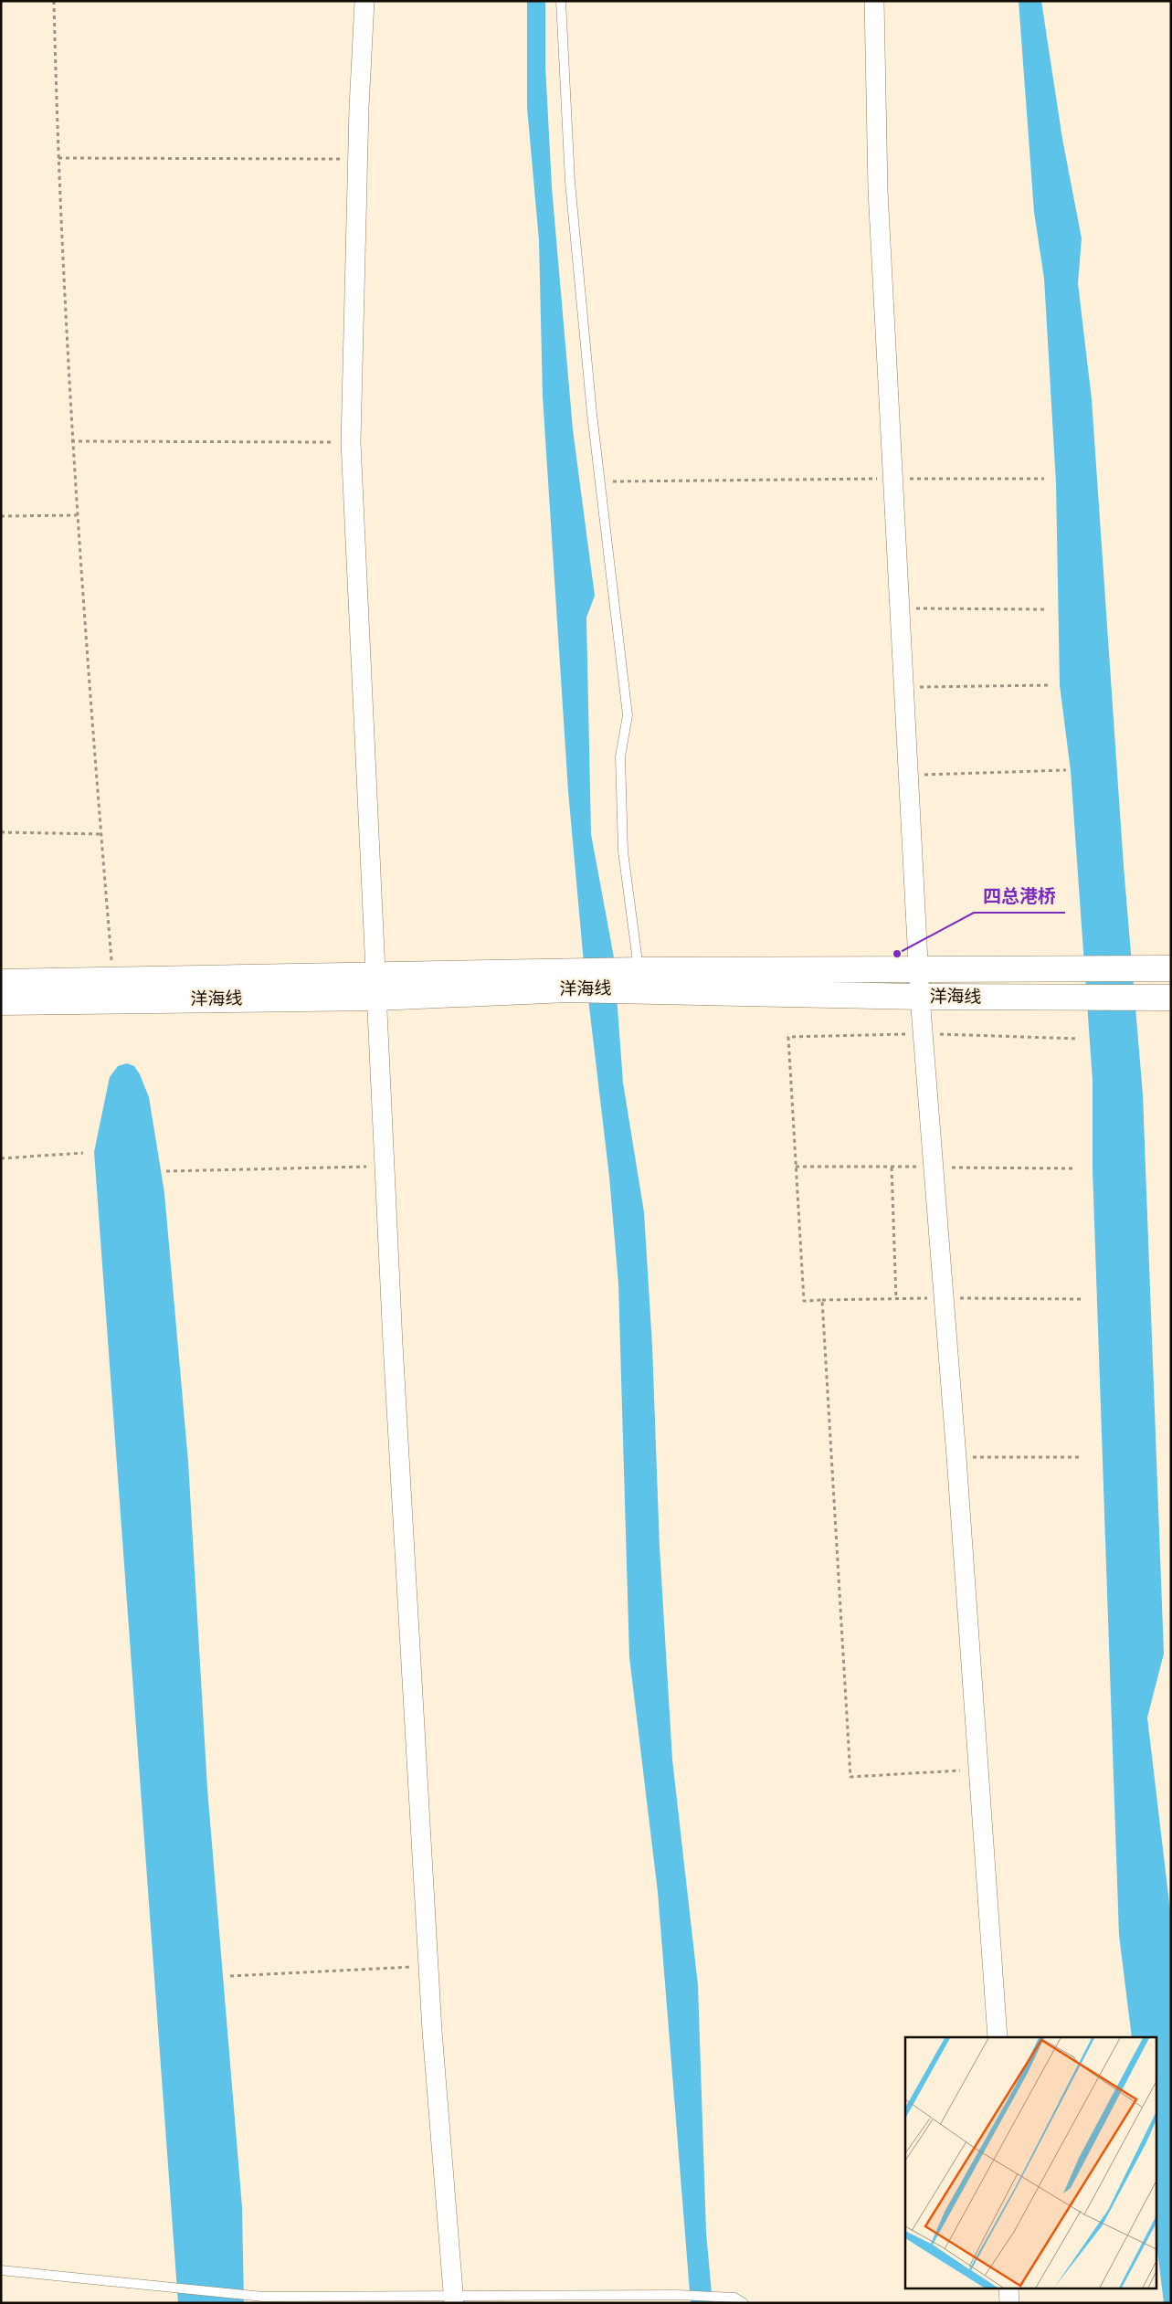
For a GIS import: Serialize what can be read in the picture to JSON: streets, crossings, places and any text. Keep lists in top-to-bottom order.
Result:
{
  "streets": {
    "main road": ["洋海线"]
  },
  "places": ["四总港桥"]
}
